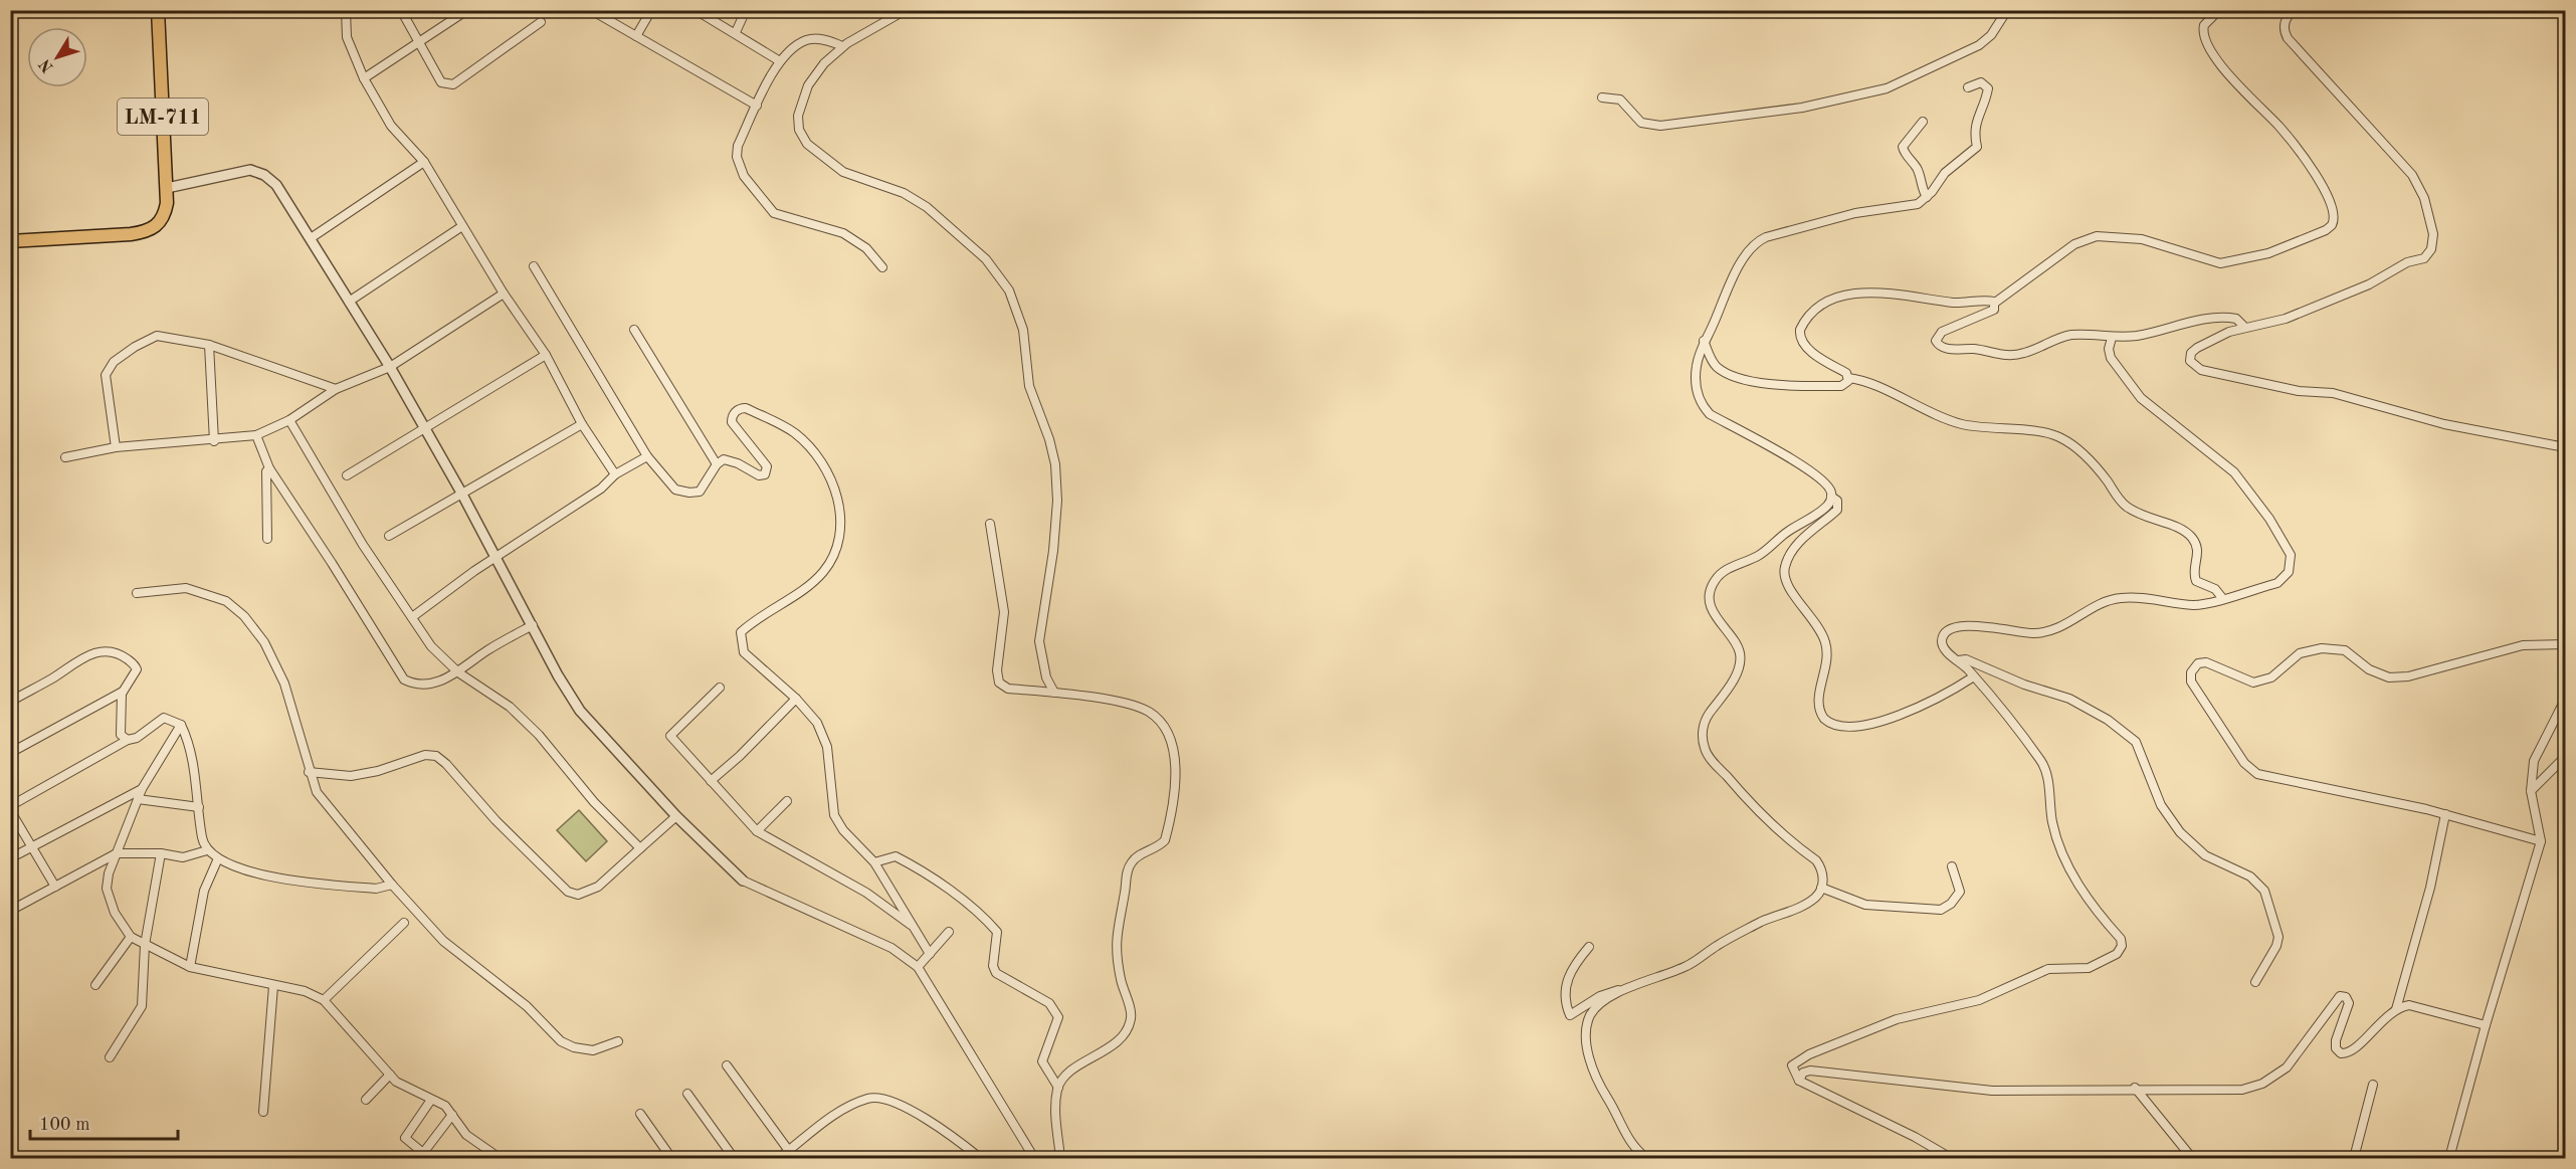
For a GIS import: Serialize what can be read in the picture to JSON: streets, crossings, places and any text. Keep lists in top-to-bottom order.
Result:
{
  "streets": {
    "main road": ["LM-711"]
  },
  "scale_bar": "100 m",
  "north": "bottom left"
}
